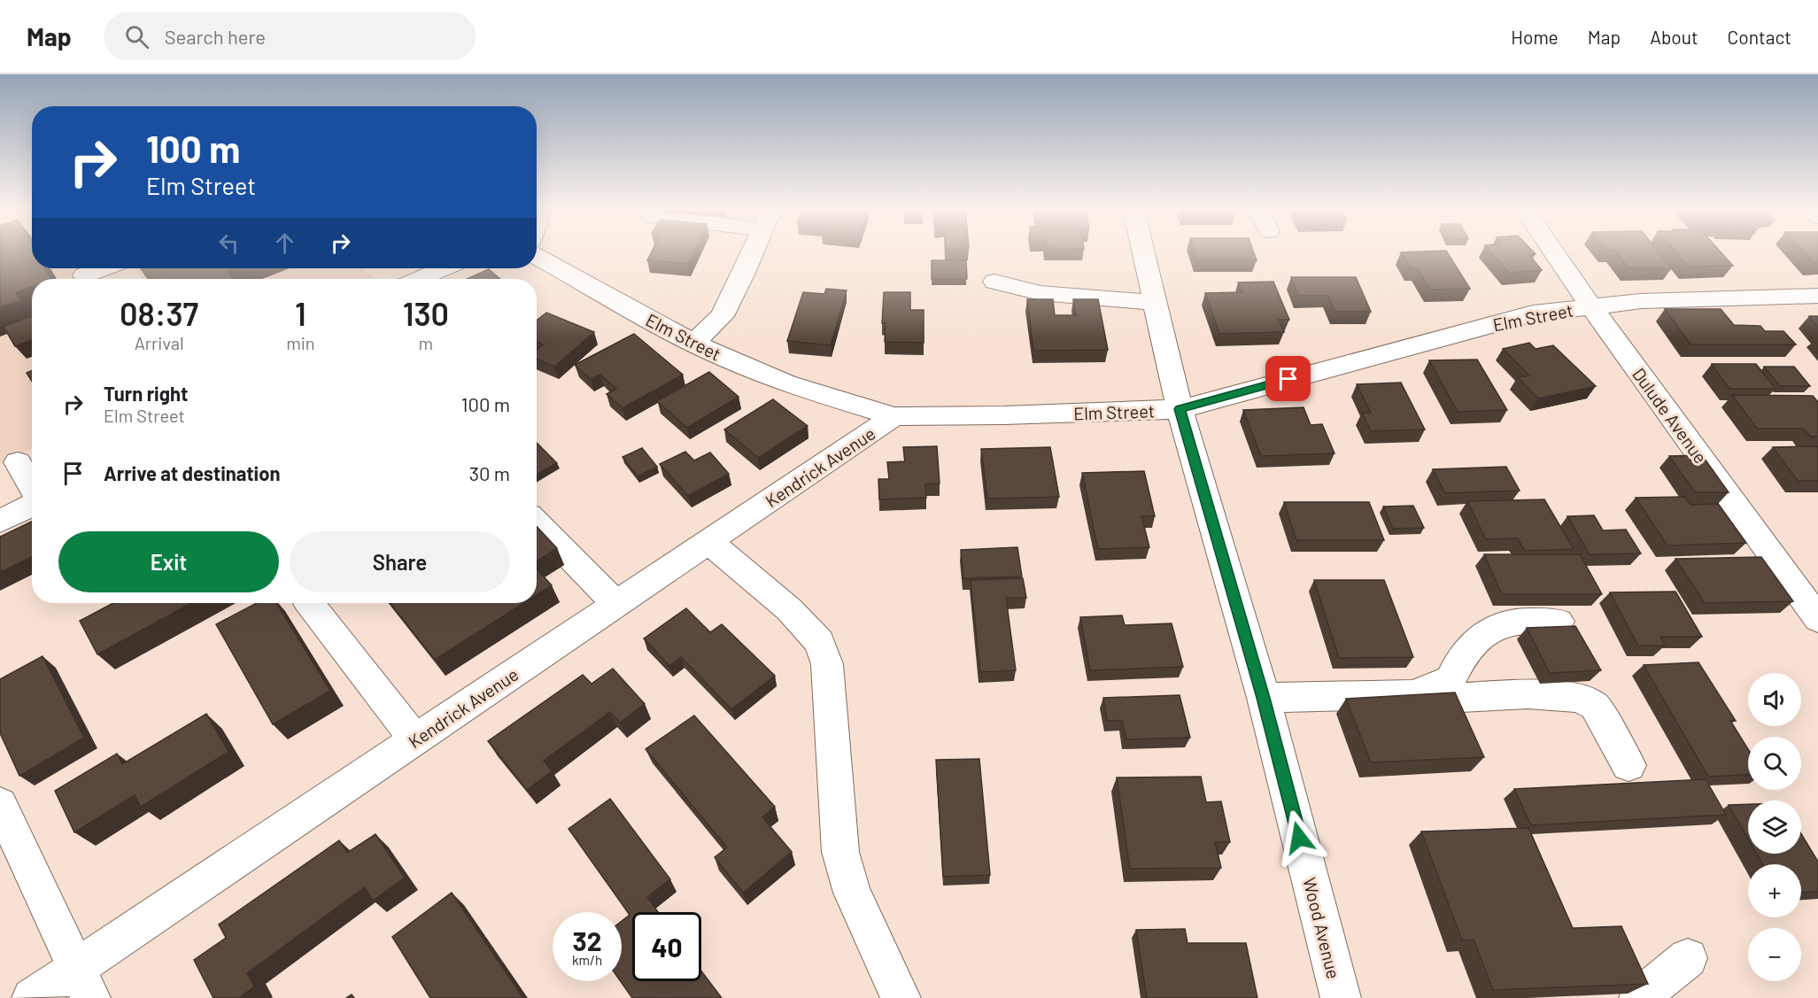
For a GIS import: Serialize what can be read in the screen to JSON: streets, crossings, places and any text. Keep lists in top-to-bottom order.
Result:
{
  "streets": {
    "street": [
      "Elm Street",
      "Dulude Avenue",
      "Kendrick Avenue",
      "Wood Avenue"
    ]
  },
  "crossings": [
    ["Elm Street", "Dulude Avenue"],
    ["Elm Street", "Kendrick Avenue"],
    ["Elm Street", "Wood Avenue"]
  ],
  "page": {
    "header": "Map",
    "search": "Search here",
    "nav": [
      "Home",
      "Map",
      "About",
      "Contact"
    ],
    "turn": ["100 m", "Elm Street"],
    "eta": [
      "08:37",
      "Arrival",
      "1",
      "min",
      "130",
      "m"
    ],
    "list": [
      {
        "name": "Turn right",
        "note": "Elm Street",
        "value": "100 m"
      },
      {
        "name": "Arrive at destination",
        "value": "30 m"
      }
    ],
    "buttons": ["Exit", "Share"],
    "map_buttons": ["+", "−"],
    "speed": "32 km/h",
    "limit": "40"
  }
}
